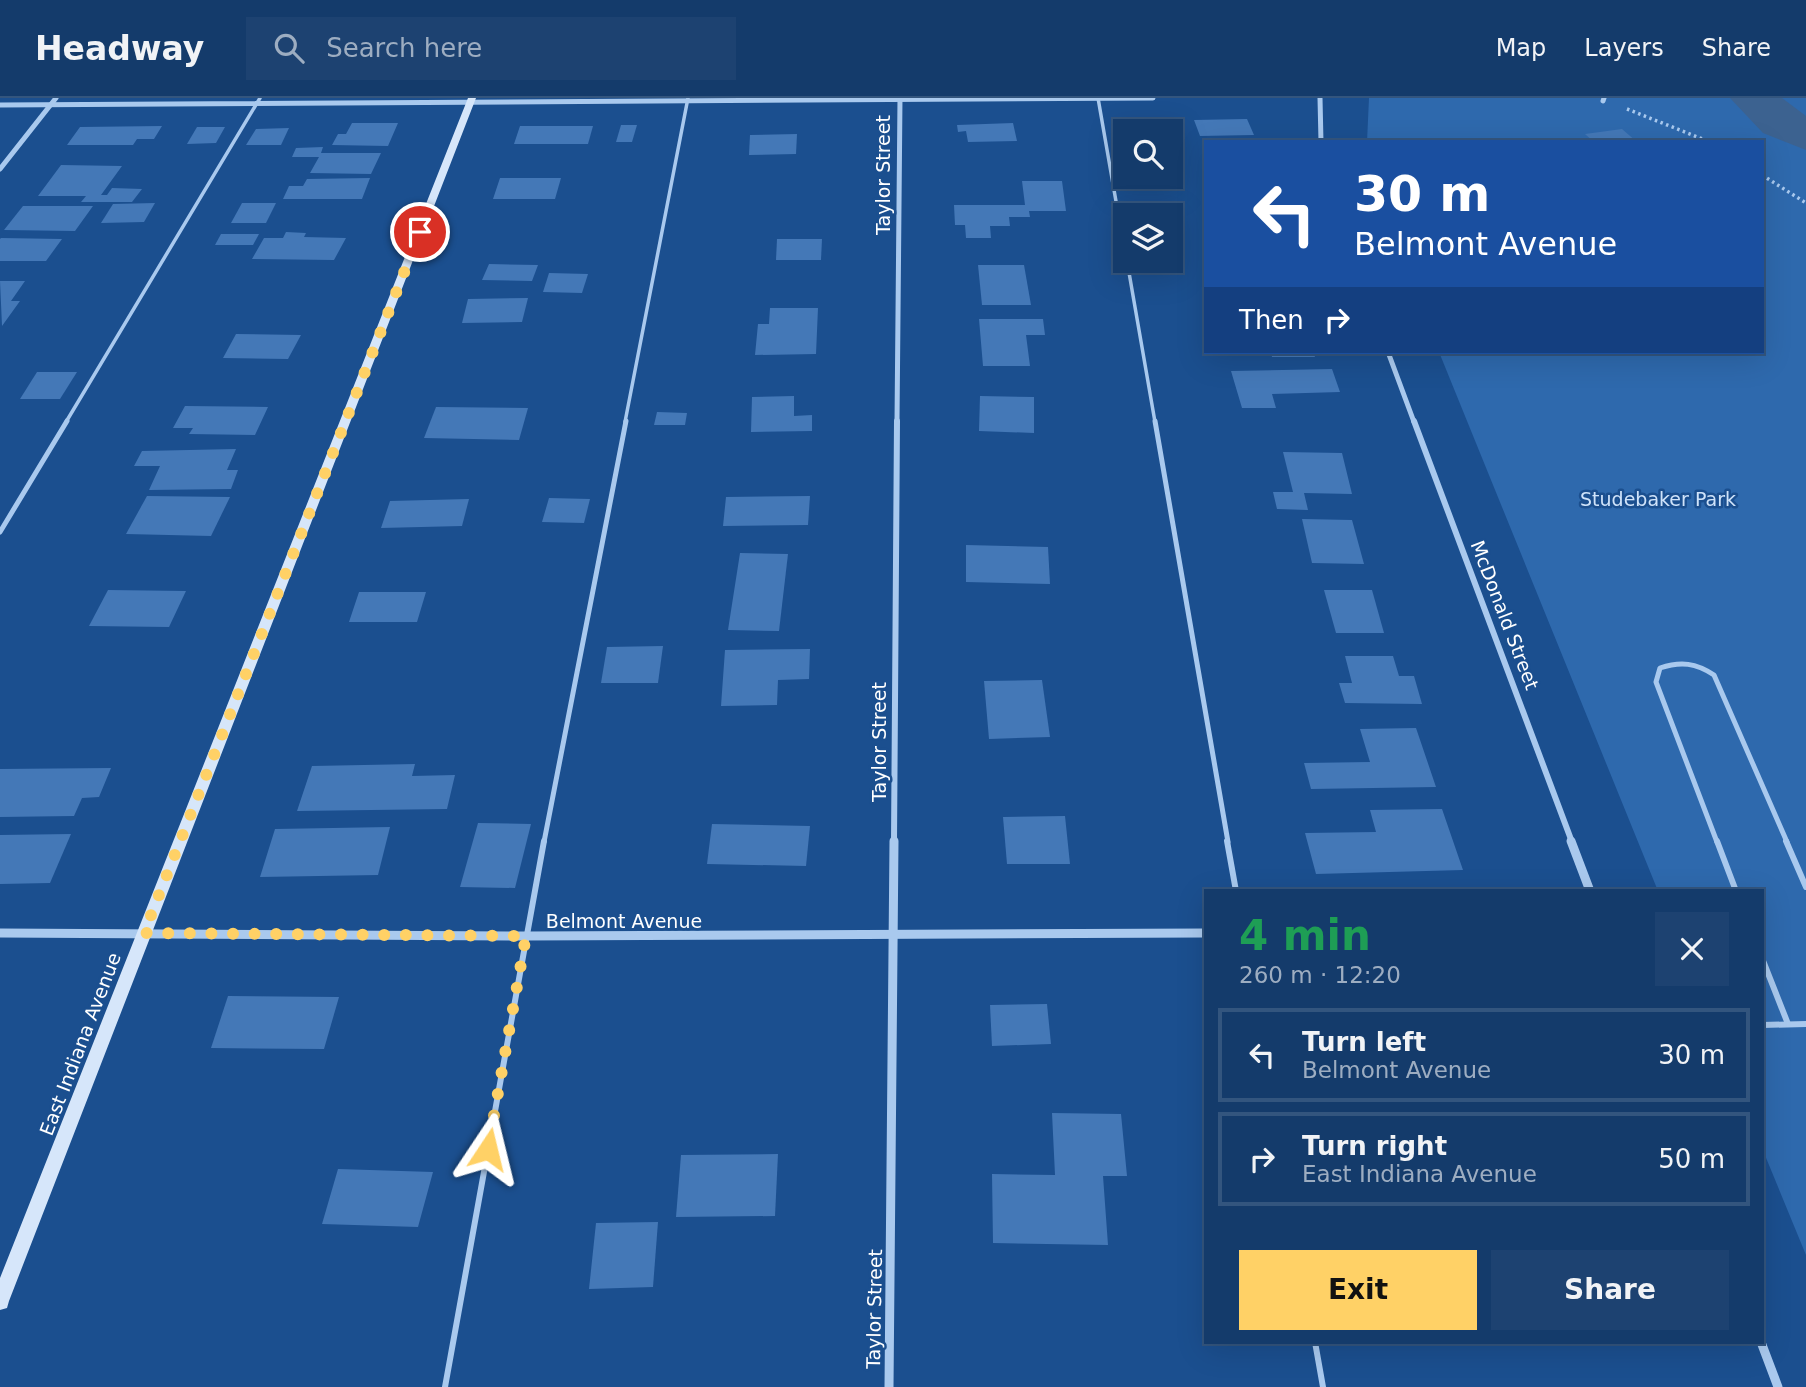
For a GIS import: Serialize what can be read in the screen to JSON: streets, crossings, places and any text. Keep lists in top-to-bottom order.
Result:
{
  "streets": {
    "street": [
      "Taylor Street",
      "McDonald Street",
      "Belmont Avenue",
      "East Indiana Avenue"
    ]
  },
  "crossings": [
    ["Taylor Street", "Belmont Avenue"],
    ["Belmont Avenue", "East Indiana Avenue"]
  ],
  "parks": ["Studebaker Park"],
  "page": {
    "header": "Headway",
    "search": "Search here",
    "nav": ["Map", "Layers", "Share"],
    "turn": ["30 m", "Belmont Avenue"],
    "then": "Then",
    "heading": ["4 min", "260 m · 12:20"],
    "list": [
      {
        "name": "Turn left",
        "note": "Belmont Avenue",
        "value": "30 m"
      },
      {
        "name": "Turn right",
        "note": "East Indiana Avenue",
        "value": "50 m"
      }
    ],
    "buttons": ["Exit", "Share"]
  }
}
